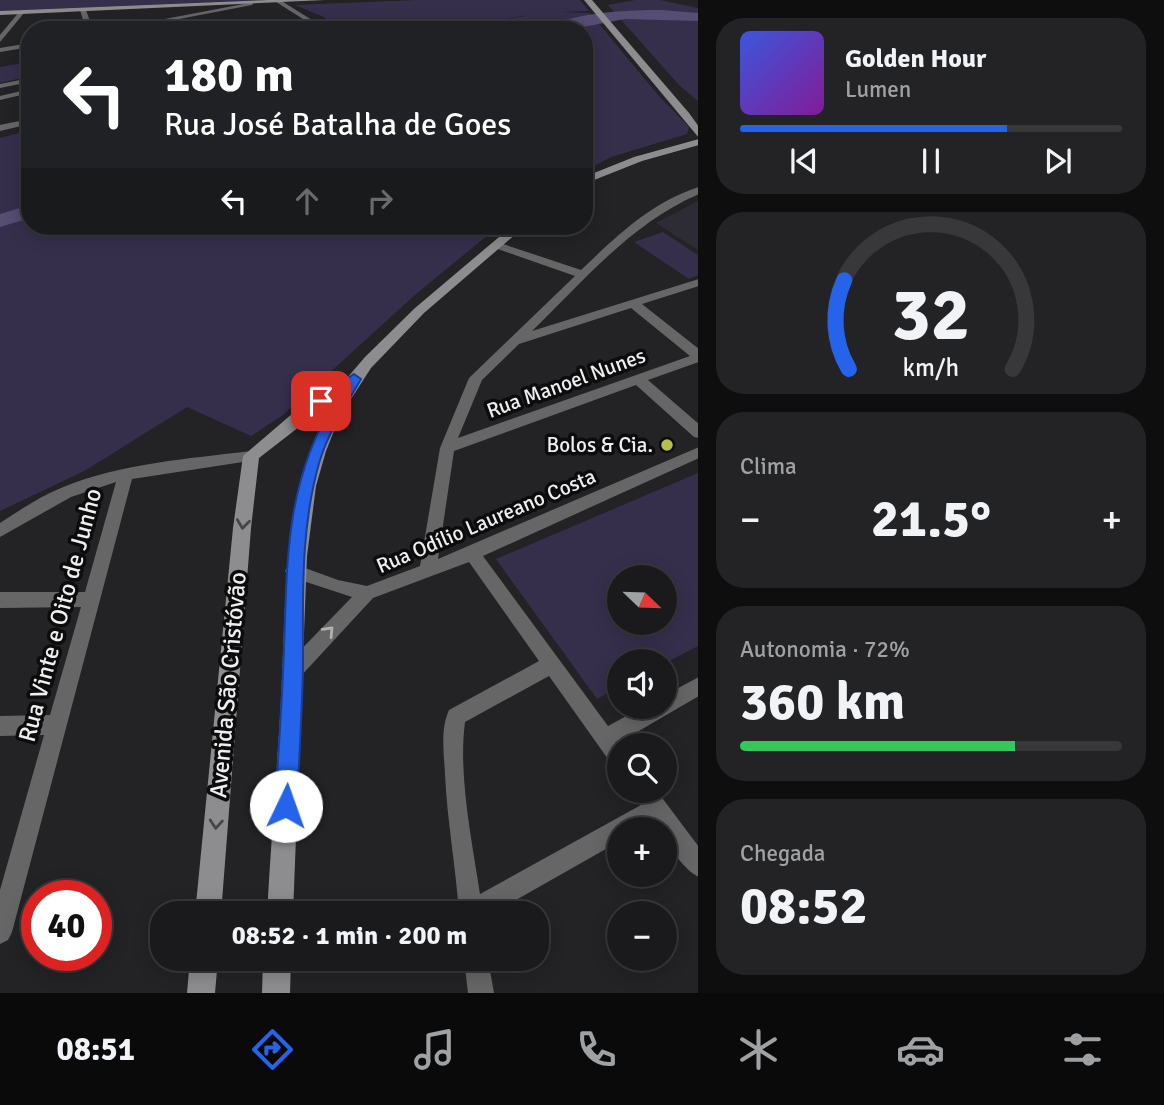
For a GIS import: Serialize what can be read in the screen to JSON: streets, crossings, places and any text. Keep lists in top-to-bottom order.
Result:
{
  "streets": {
    "street": [
      "Rua Manoel Nunes",
      "Rua Odílio Laureano Costa",
      "Rua Vinte e Oito de Junho",
      "Avenida São Cristóvão"
    ]
  },
  "places": ["Bolos & Cia."],
  "north": "bottom right",
  "page": {
    "turn": ["180 m", "Rua José Batalha de Goes"],
    "song": ["Golden Hour", "Lumen"],
    "tile": [
      "Clima",
      ["Autonomia · 72%", "360 km"],
      ["Chegada", "08:52"]
    ],
    "heat": ["−", "21.5°", "+"],
    "map_buttons": ["+", "−"],
    "limit": "40",
    "trip": "08:52 · 1 min · 200 m",
    "tabs": "08:51",
    "gauge": ["32", "km/h"]
  }
}
